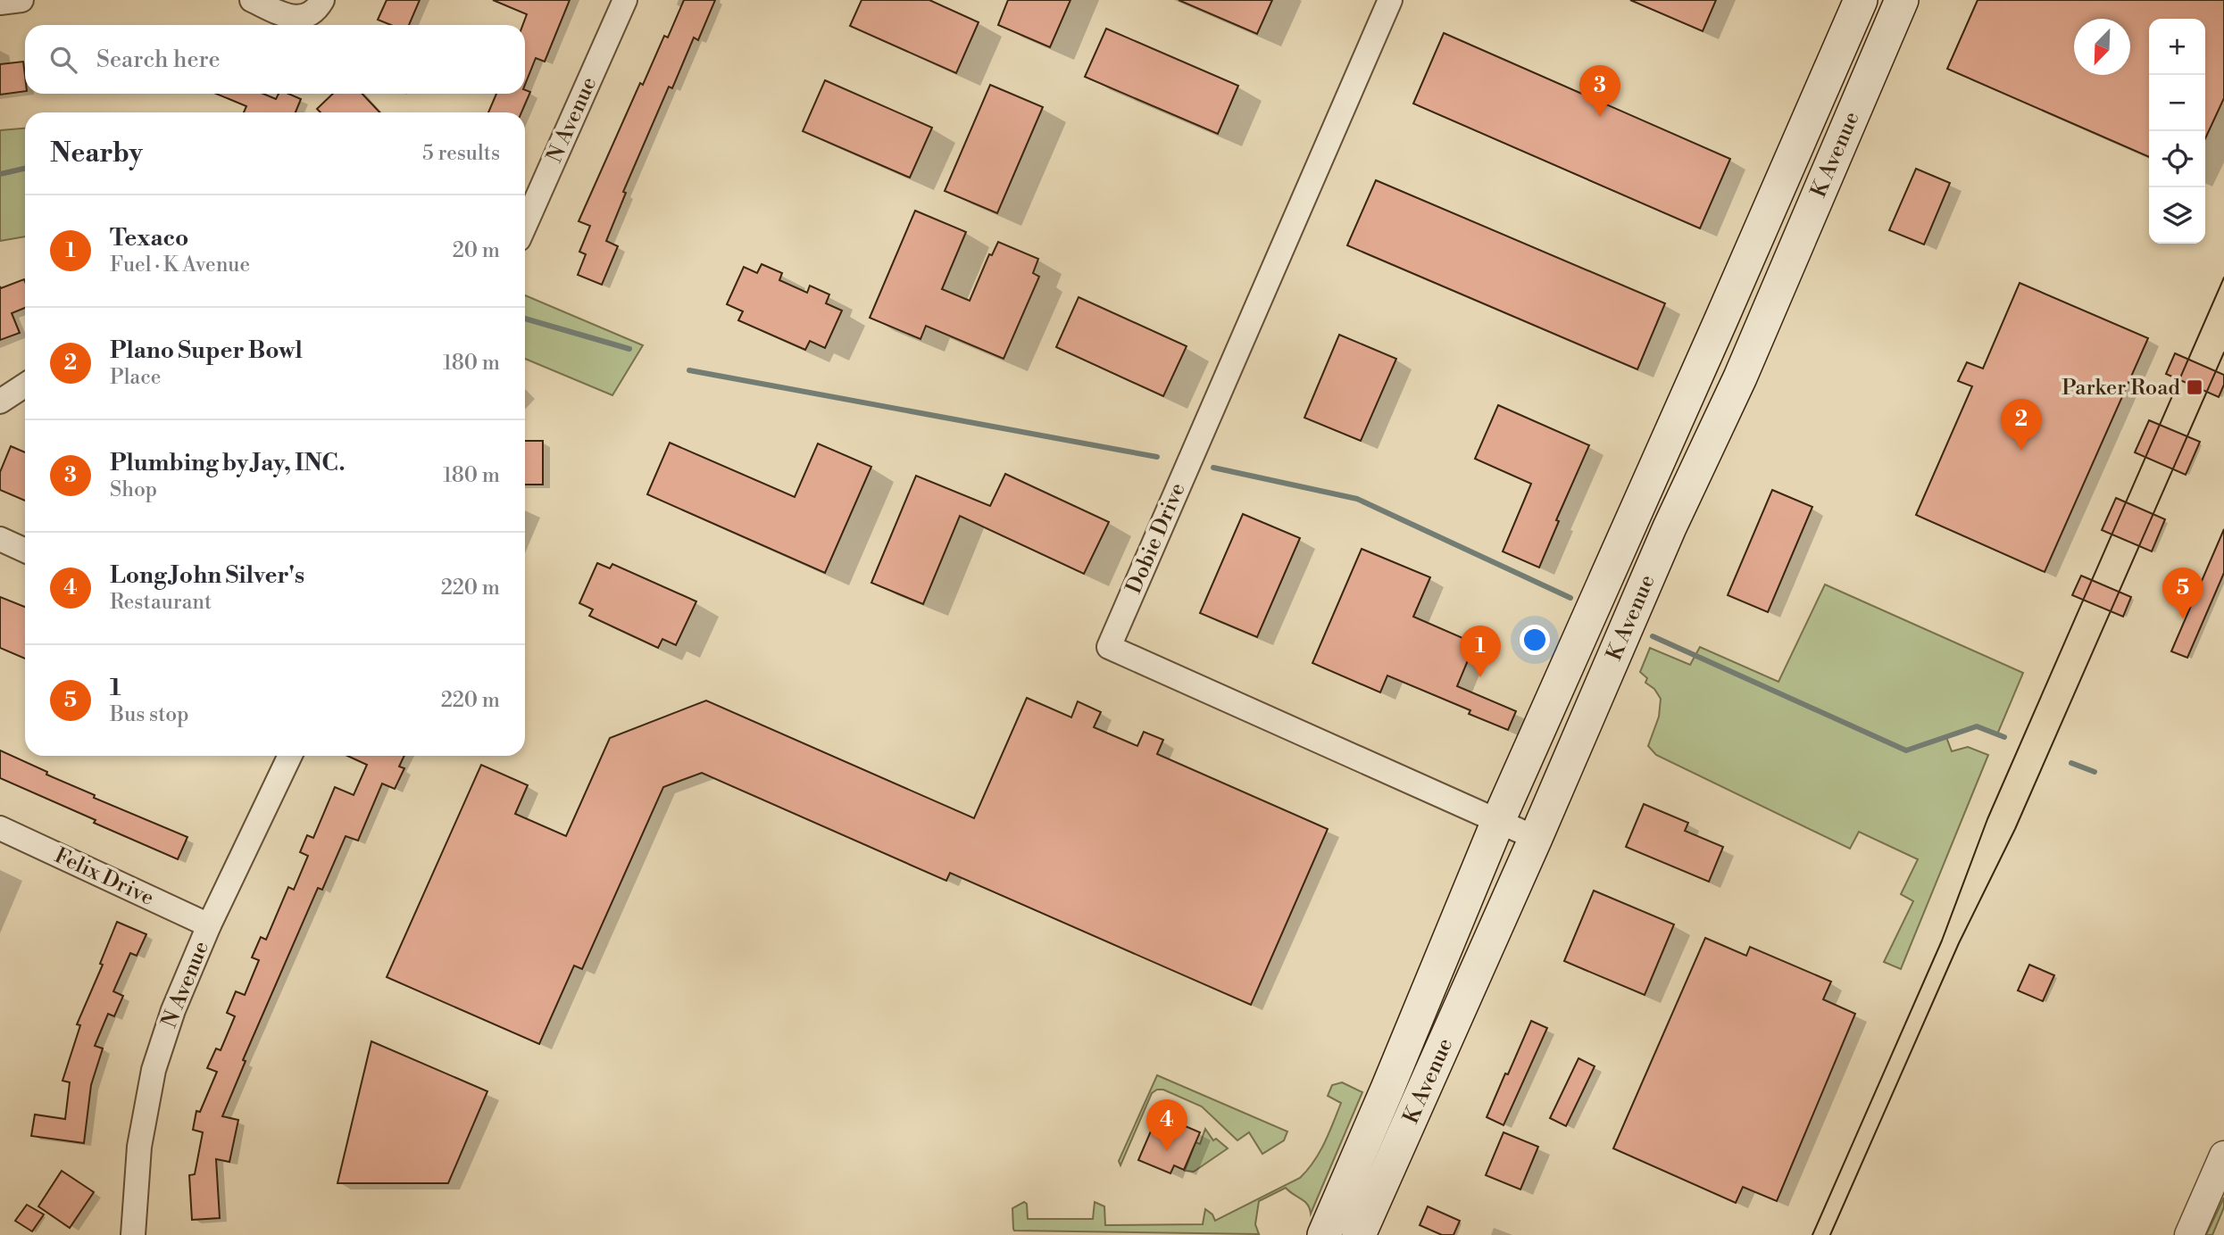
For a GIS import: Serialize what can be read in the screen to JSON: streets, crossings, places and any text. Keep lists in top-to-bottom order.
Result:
{
  "streets": {
    "main road": ["K Avenue"],
    "street": ["N Avenue", "Dobie Drive", "Felix Drive"]
  },
  "crossings": [
    ["N Avenue", "Felix Drive"],
    ["K Avenue", "Dobie Drive"]
  ],
  "places": {
    "transit": ["Parker Road"]
  },
  "north": "bottom left",
  "page": {
    "map_buttons": ["+", "−"],
    "search": "Search here",
    "pins": [
      "3",
      "2",
      "5",
      "1",
      "4"
    ],
    "heading": ["Nearby", "5 results"],
    "list": [
      {
        "mark": "1",
        "name": "Texaco",
        "note": "Fuel · K Avenue",
        "value": "20 m"
      },
      {
        "mark": "2",
        "name": "Plano Super Bowl",
        "note": "Place",
        "value": "180 m"
      },
      {
        "mark": "3",
        "name": "Plumbing by Jay, INC.",
        "note": "Shop",
        "value": "180 m"
      },
      {
        "mark": "4",
        "name": "Long John Silver's",
        "note": "Restaurant",
        "value": "220 m"
      },
      {
        "mark": "5",
        "name": "1",
        "note": "Bus stop",
        "value": "220 m"
      }
    ]
  }
}
